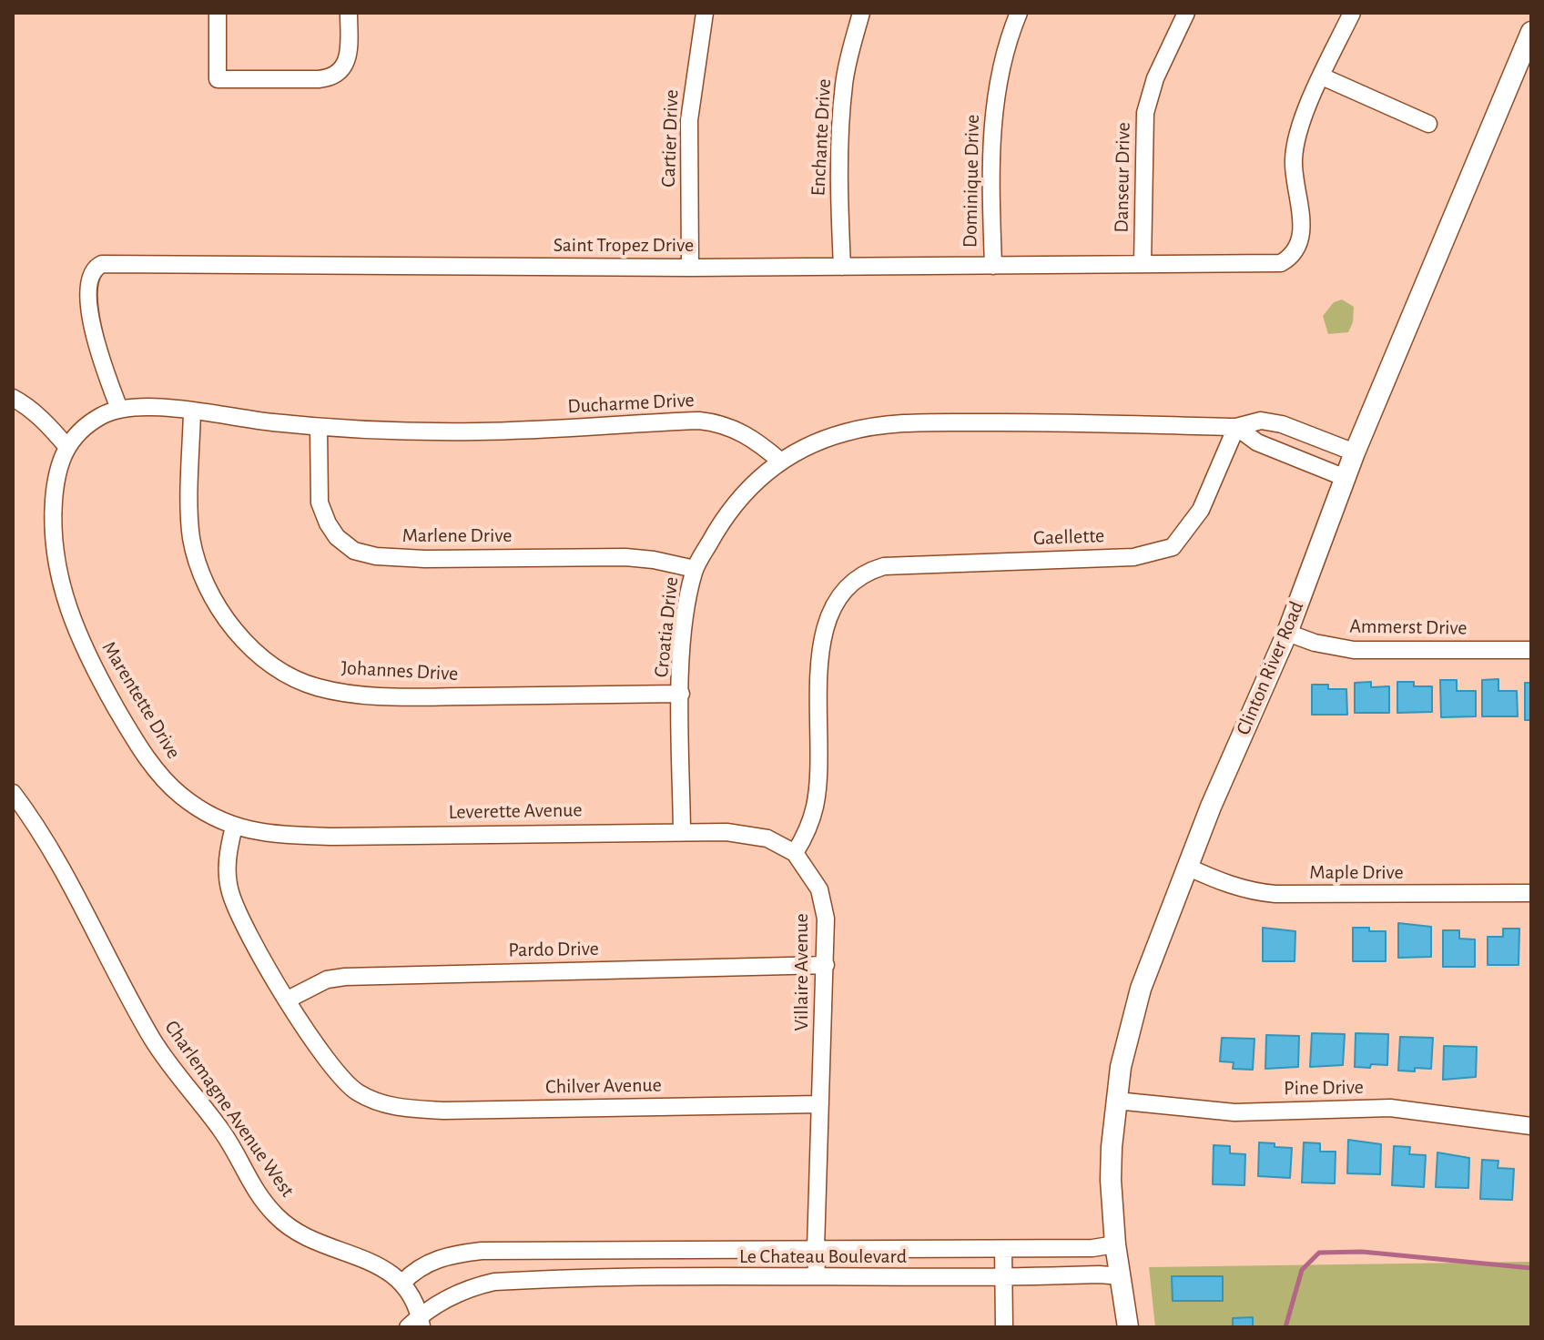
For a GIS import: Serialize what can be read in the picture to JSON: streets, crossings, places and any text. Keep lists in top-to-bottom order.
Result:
{
  "streets": {
    "street": [
      "Enchante Drive",
      "Cartier Drive",
      "Danseur Drive",
      "Dominique Drive",
      "Saint Tropez Drive",
      "Ducharme Drive",
      "Marlene Drive",
      "Gaellette",
      "Croatia Drive",
      "Ammerst Drive",
      "Clinton River Road",
      "Johannes Drive",
      "Marentette Drive",
      "Leverette Avenue",
      "Maple Drive",
      "Pardo Drive",
      "Villaire Avenue",
      "Chilver Avenue",
      "Pine Drive",
      "Charlemagne Avenue West",
      "Le Chateau Boulevard"
    ]
  },
  "crossings": [
    ["Enchante Drive", "Saint Tropez Drive"],
    ["Cartier Drive", "Saint Tropez Drive"],
    ["Danseur Drive", "Saint Tropez Drive"],
    ["Dominique Drive", "Saint Tropez Drive"],
    ["Saint Tropez Drive", "Ducharme Drive"],
    ["Ducharme Drive", "Marlene Drive"],
    ["Ducharme Drive", "Croatia Drive"],
    ["Ducharme Drive", "Johannes Drive"],
    ["Ducharme Drive", "Marentette Drive"],
    ["Marlene Drive", "Croatia Drive"],
    ["Gaellette", "Leverette Avenue"],
    ["Gaellette", "Villaire Avenue"],
    ["Croatia Drive", "Johannes Drive"],
    ["Croatia Drive", "Leverette Avenue"],
    ["Ammerst Drive", "Clinton River Road"],
    ["Clinton River Road", "Maple Drive"],
    ["Clinton River Road", "Pine Drive"],
    ["Clinton River Road", "Le Chateau Boulevard"],
    ["Marentette Drive", "Leverette Avenue"],
    ["Leverette Avenue", "Villaire Avenue"],
    ["Pardo Drive", "Villaire Avenue"],
    ["Pardo Drive", "Chilver Avenue"],
    ["Villaire Avenue", "Chilver Avenue"],
    ["Villaire Avenue", "Le Chateau Boulevard"],
    ["Charlemagne Avenue West", "Le Chateau Boulevard"]
  ]
}
